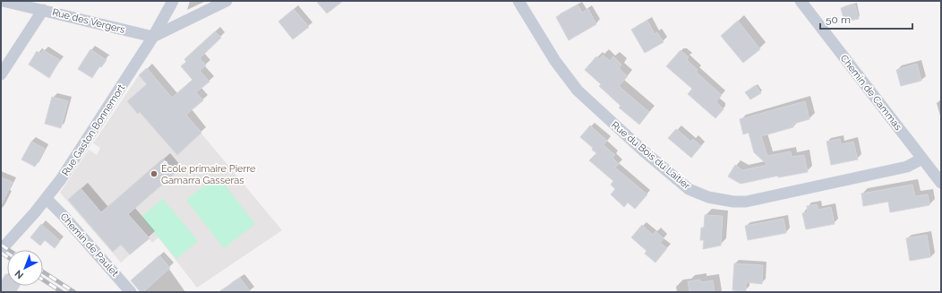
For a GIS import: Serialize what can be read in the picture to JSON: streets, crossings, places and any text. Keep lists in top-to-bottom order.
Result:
{
  "streets": {
    "street": [
      "Rue des Vergers",
      "Chemin de Cammas",
      "Rue Gaston Bonnemort",
      "Rue du Bois du Laitier",
      "Chemin de Paulet"
    ]
  },
  "crossings": [
    ["Rue des Vergers", "Rue Gaston Bonnemort"],
    ["Chemin de Cammas", "Rue du Bois du Laitier"],
    ["Rue Gaston Bonnemort", "Chemin de Paulet"]
  ],
  "places": ["École primaire Pierre Gamarra Gasseras"],
  "scale_bar": "50 m",
  "north": "bottom left"
}
